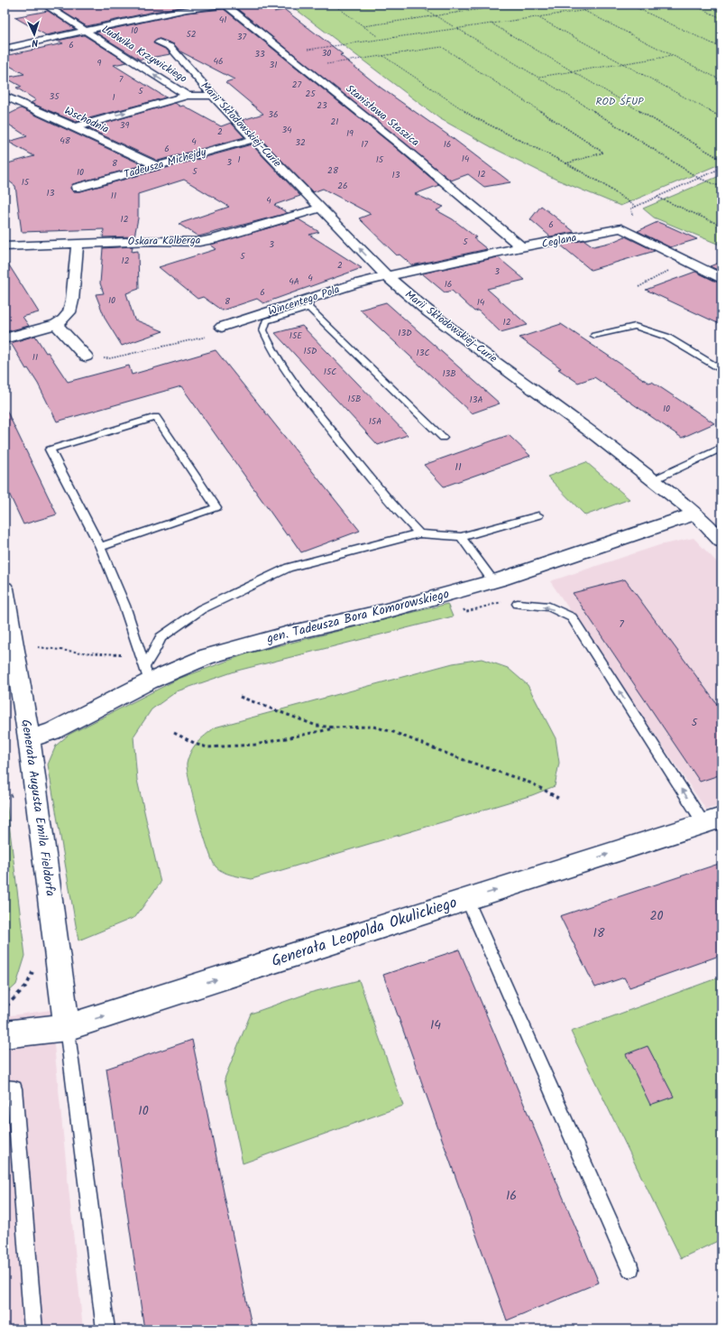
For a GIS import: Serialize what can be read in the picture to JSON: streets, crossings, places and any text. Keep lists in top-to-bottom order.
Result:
{
  "streets": {
    "street": [
      "Ludwika Krzywickiego",
      "Stanisława Staszica",
      "Wschodnia",
      "Marii Skłodowskiej-Curie",
      "Tadeusza Michejdy",
      "Oskara Kolberga",
      "Ceglana",
      "Wincentego Pola",
      "gen. Tadeusza Bora Komorowskiego",
      "Generała Augusta Emila Fieldorfa",
      "Generała Leopolda Okulickiego"
    ]
  },
  "crossings": [
    ["Ludwika Krzywickiego", "Marii Skłodowskiej-Curie"],
    ["Stanisława Staszica", "Ceglana"],
    ["Wschodnia", "Tadeusza Michejdy"],
    ["Marii Skłodowskiej-Curie", "Tadeusza Michejdy"],
    ["Marii Skłodowskiej-Curie", "Oskara Kolberga"],
    ["Marii Skłodowskiej-Curie", "Ceglana"],
    ["Marii Skłodowskiej-Curie", "Wincentego Pola"],
    ["Marii Skłodowskiej-Curie", "gen. Tadeusza Bora Komorowskiego"],
    ["Ceglana", "Wincentego Pola"],
    ["gen. Tadeusza Bora Komorowskiego", "Generała Augusta Emila Fieldorfa"],
    ["Generała Augusta Emila Fieldorfa", "Generała Leopolda Okulickiego"]
  ],
  "one_way": ["Ludwika Krzywickiego", "Generała Leopolda Okulickiego"],
  "parks": ["ROD ŚFUP"],
  "house_numbers": [
    "41",
    "10",
    "52",
    "37",
    "6",
    "30",
    "33",
    "46",
    "9",
    "31",
    "7",
    "27",
    "5",
    "25",
    "35",
    "1",
    "23",
    "36",
    "21",
    "39",
    "34",
    "2",
    "19",
    "48",
    "4",
    "32",
    "17",
    "16",
    "6",
    "14",
    "1",
    "15",
    "3",
    "8",
    "28",
    "5",
    "10",
    "12",
    "13",
    "15",
    "26",
    "13",
    "11",
    "4",
    "12",
    "6",
    "5",
    "3",
    "5",
    "12",
    "2",
    "3",
    "4",
    "4A",
    "16",
    "6",
    "10",
    "8",
    "14",
    "12",
    "13D",
    "15E",
    "15D",
    "13C",
    "11",
    "15C",
    "13B",
    "15B",
    "13A",
    "10",
    "15A",
    "11",
    "7",
    "5",
    "20",
    "18",
    "14",
    "10",
    "16"
  ],
  "north": "bottom"
}
